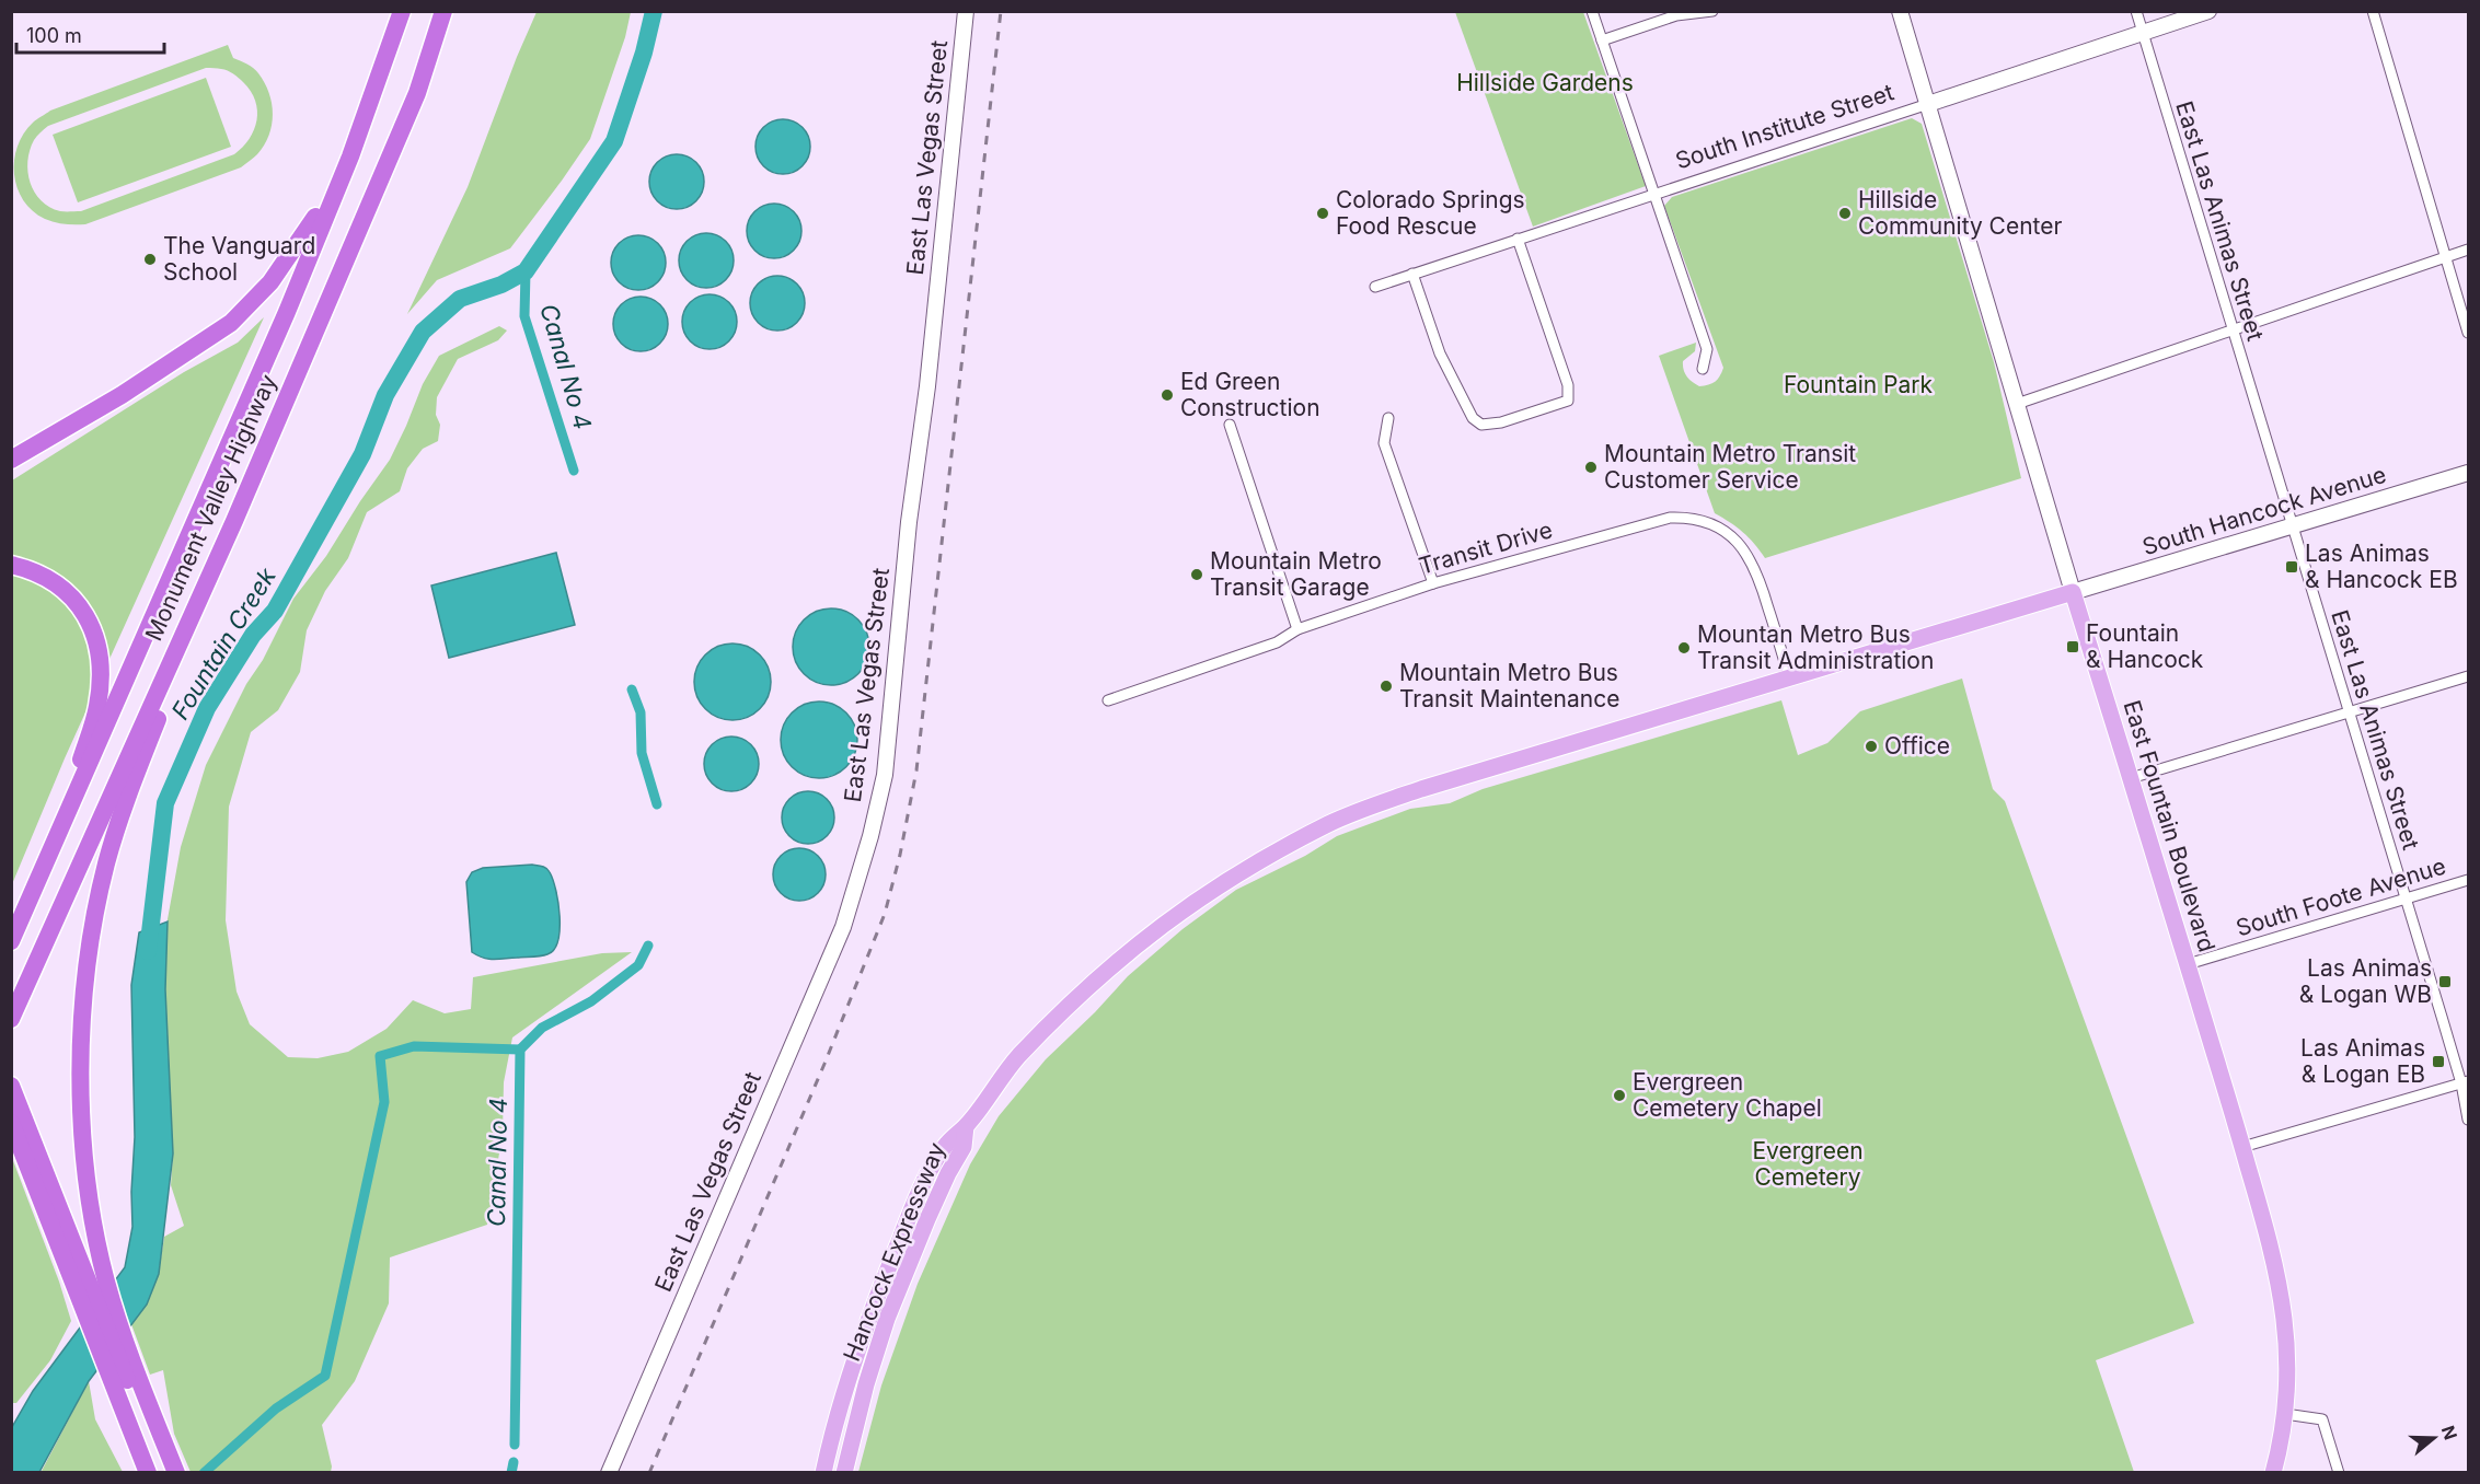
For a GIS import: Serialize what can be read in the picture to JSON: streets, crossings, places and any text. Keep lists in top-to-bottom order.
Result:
{
  "streets": {
    "highway": ["Monument Valley Highway"],
    "main road": ["East Fountain Boulevard", "Hancock Expressway"],
    "street": [
      "South Institute Street",
      "East Las Vegas Street",
      "East Las Animas Street",
      "South Hancock Avenue",
      "Transit Drive",
      "South Foote Avenue"
    ]
  },
  "crossings": [
    ["South Institute Street", "East Las Animas Street"],
    ["South Institute Street", "East Fountain Boulevard"],
    ["East Las Animas Street", "South Hancock Avenue"],
    ["East Las Animas Street", "South Foote Avenue"],
    ["South Hancock Avenue", "East Fountain Boulevard"],
    ["South Hancock Avenue", "Hancock Expressway"],
    ["Transit Drive", "Hancock Expressway"],
    ["East Fountain Boulevard", "South Foote Avenue"],
    ["East Fountain Boulevard", "Hancock Expressway"]
  ],
  "water": ["Canal No 4", "Fountain Creek"],
  "parks": ["Hillside Gardens", "Fountain Park", "Evergreen Cemetery"],
  "places": {
    "other": [
      "Colorado Springs Food Rescue",
      "Hillside Community Center",
      "The Vanguard School",
      "Ed Green Construction",
      "Mountain Metro Transit Customer Service",
      "Mountain Metro Transit Garage",
      "Mountan Metro Bus Transit Administration",
      "Mountain Metro Bus Transit Maintenance",
      "Office",
      "Evergreen Cemetery Chapel"
    ],
    "transit": [
      "Las Animas & Hancock EB",
      "Fountain & Hancock",
      "Las Animas & Logan WB",
      "Las Animas & Logan EB"
    ]
  },
  "scale_bar": "100 m",
  "north": "right"
}
